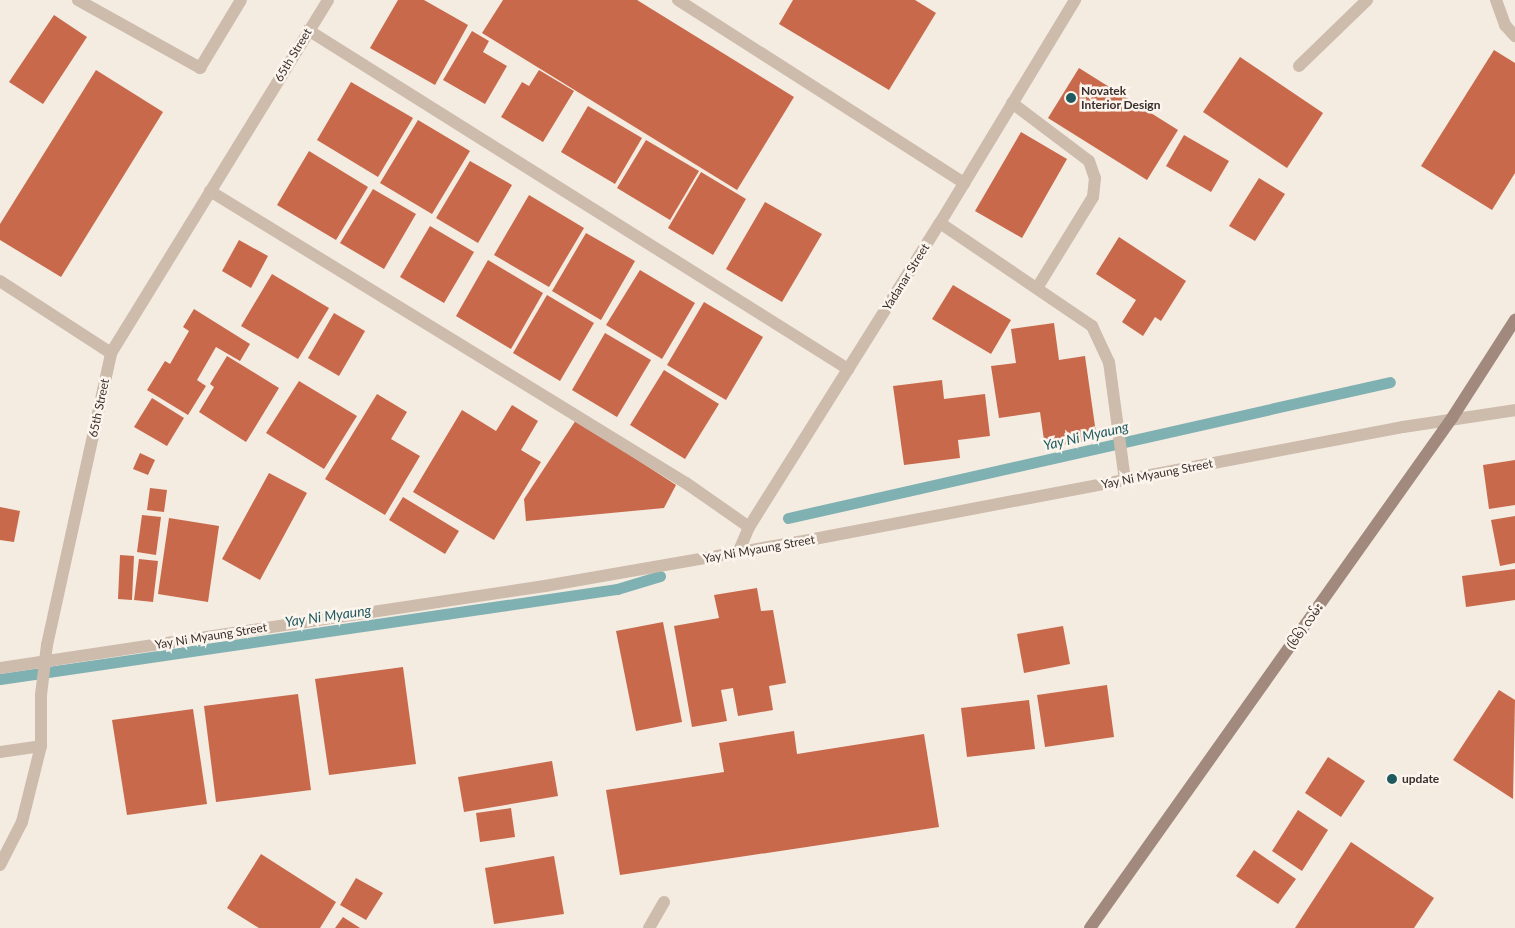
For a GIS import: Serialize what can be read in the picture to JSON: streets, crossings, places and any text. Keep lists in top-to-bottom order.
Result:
{
  "streets": {
    "street": [
      "65th Street",
      "Yadanar Street",
      "Yay Ni Myaung Street",
      "(၆၆) လမ်း"
    ]
  },
  "crossings": [
    ["Yadanar Street", "Yay Ni Myaung Street"],
    ["Yay Ni Myaung Street", "(၆၆) လမ်း"]
  ],
  "water": ["Yay Ni Myaung"],
  "places": ["Novatek Interior Design", "update"]
}
